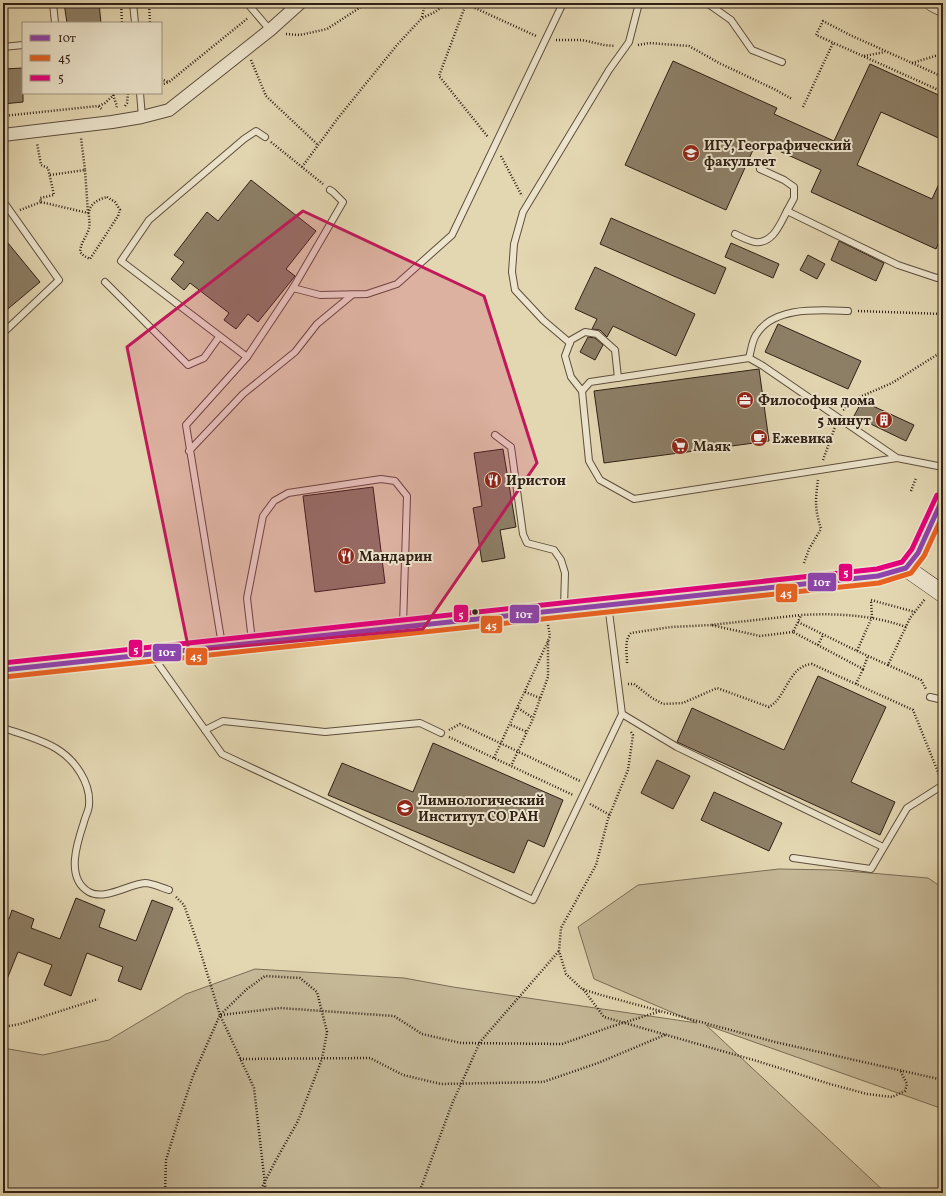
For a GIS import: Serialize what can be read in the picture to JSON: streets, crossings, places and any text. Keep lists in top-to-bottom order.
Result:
{
  "places": {
    "school or university": ["ИГУ, Географический факультет", "Лимнологический Институт СО РАН"],
    "office": ["Философия дома"],
    "building": ["5 минут"],
    "cafe": ["Ежевика"],
    "supermarket": ["Маяк"],
    "restaurant": ["Иристон", "Мандарин"]
  },
  "lines": ["transit line 5", "transit line 10т", "transit line 45"],
  "legend": ["10т", "45", "5"]
}
